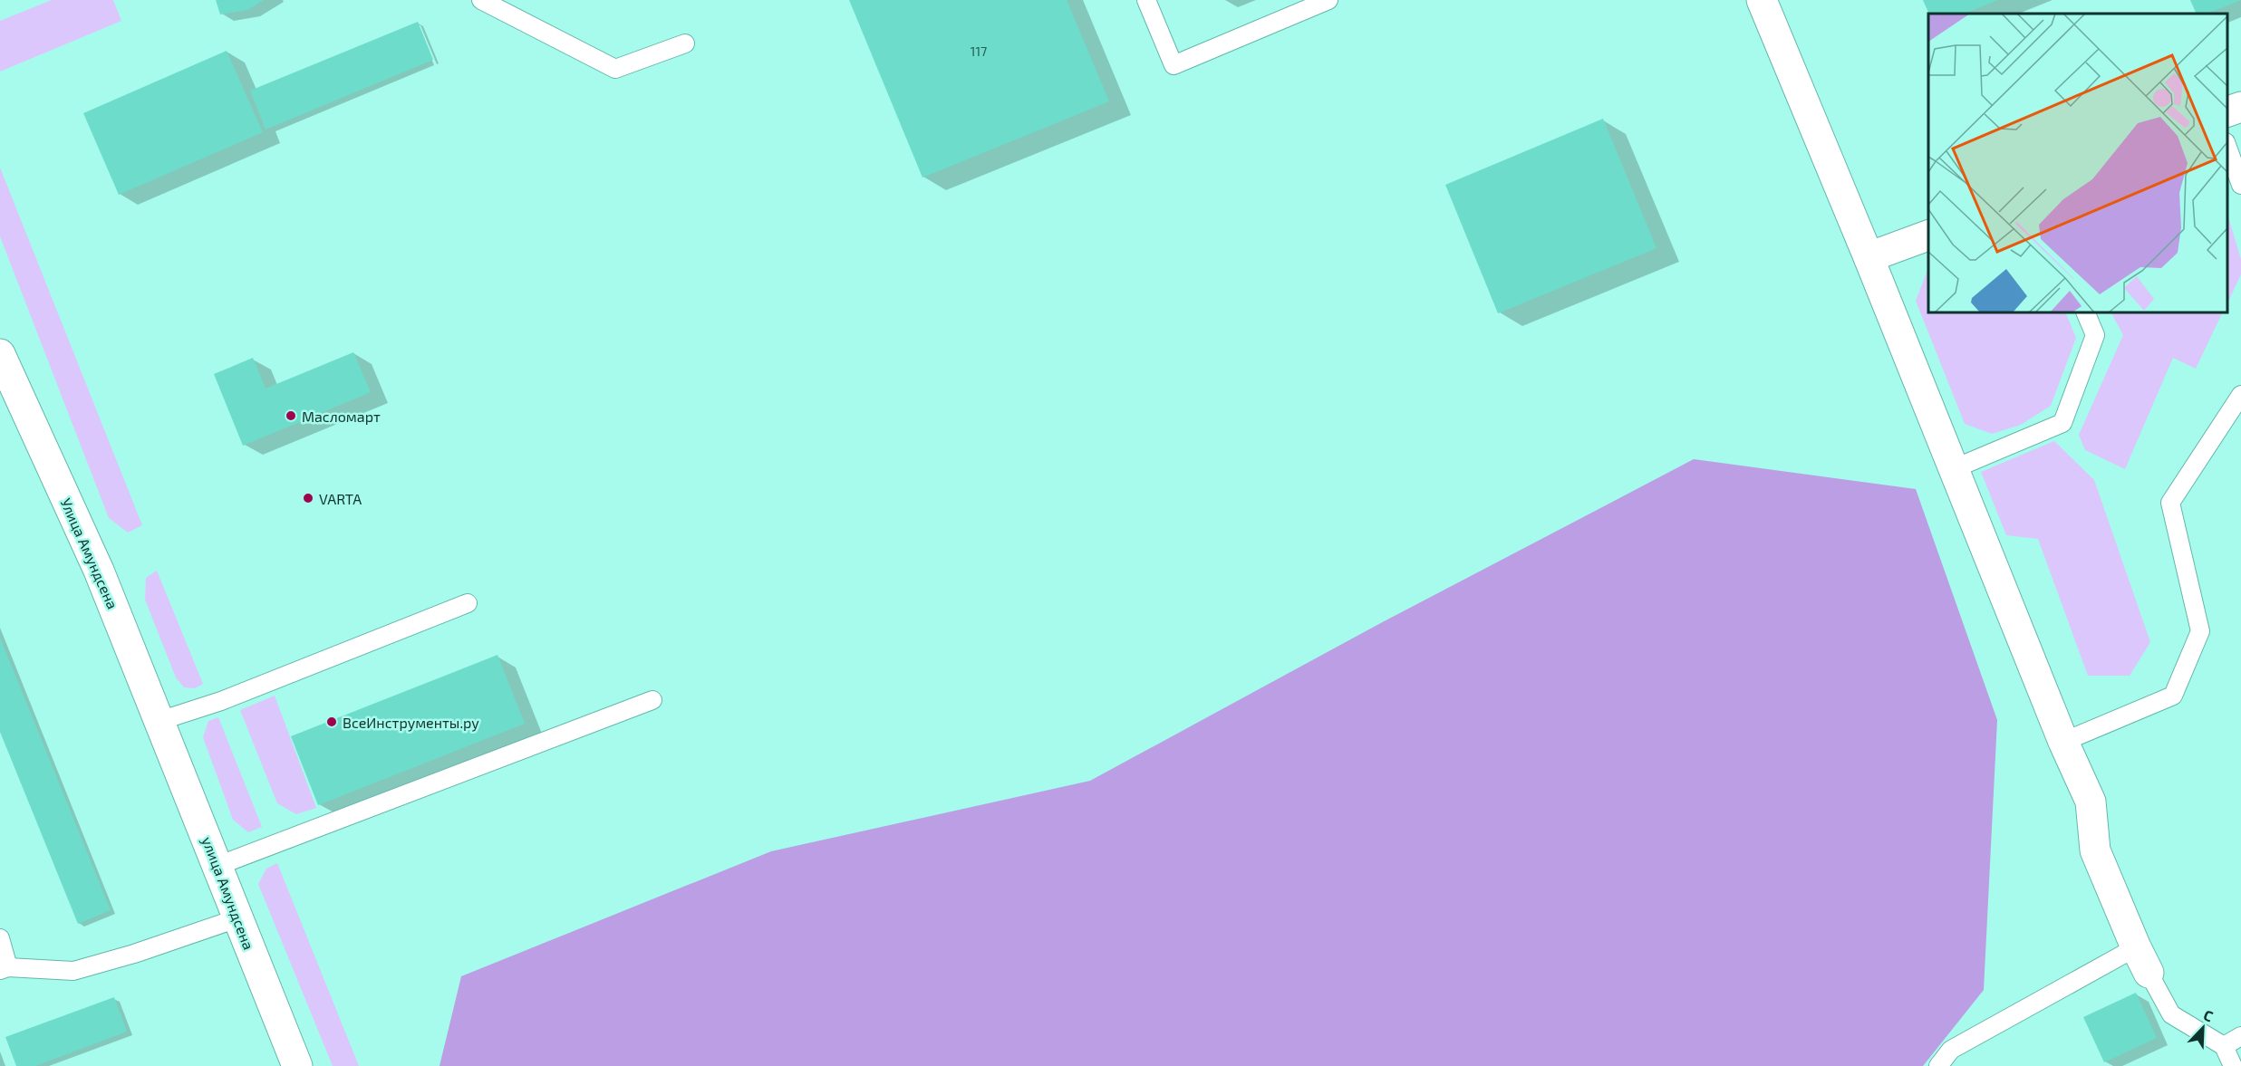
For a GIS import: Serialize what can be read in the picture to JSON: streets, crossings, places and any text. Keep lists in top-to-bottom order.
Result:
{
  "streets": {
    "street": ["Улица Амундсена", "улица Амундсена"]
  },
  "crossings": [
    ["Улица Амундсена", "улица Амундсена"]
  ],
  "places": ["Масломарт", "VARTA", "ВсеИнструменты.ру"],
  "house_numbers": ["117"],
  "north": "top right"
}
